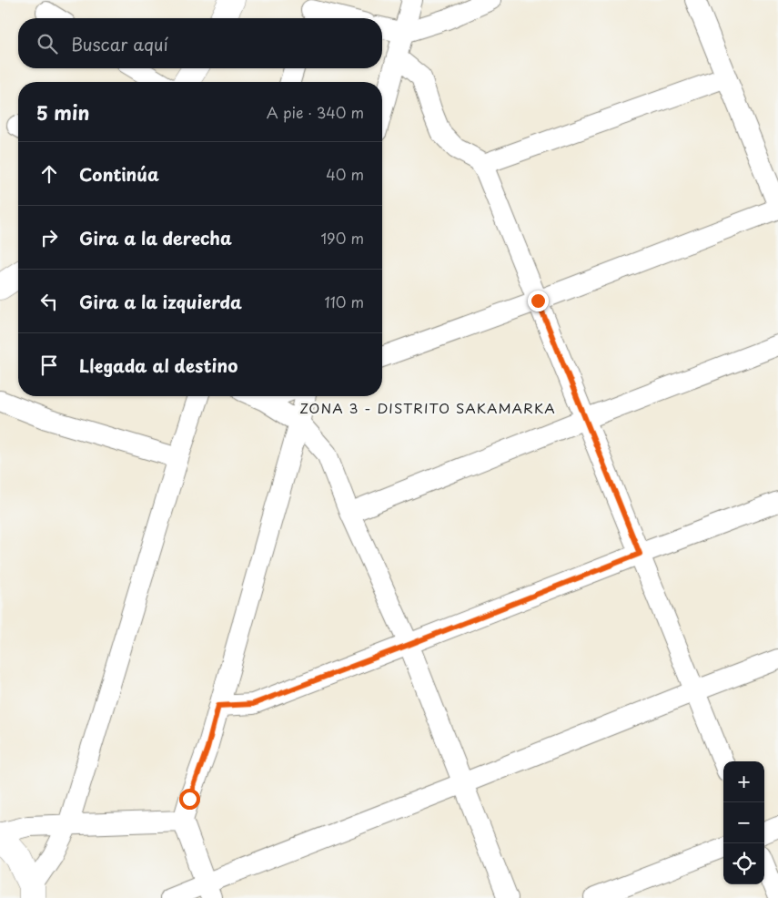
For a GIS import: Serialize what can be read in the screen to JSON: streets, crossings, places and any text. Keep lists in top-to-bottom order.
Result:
{
  "districts": ["ZONA 3 - DISTRITO SAKAMARKA"],
  "page": {
    "search": "Buscar aquí",
    "heading": ["5 min", "A pie · 340 m"],
    "list": [
      ["Continúa", "40 m"],
      ["Gira a la derecha", "190 m"],
      ["Gira a la izquierda", "110 m"],
      "Llegada al destino"
    ],
    "map_buttons": ["+", "−"]
  }
}
